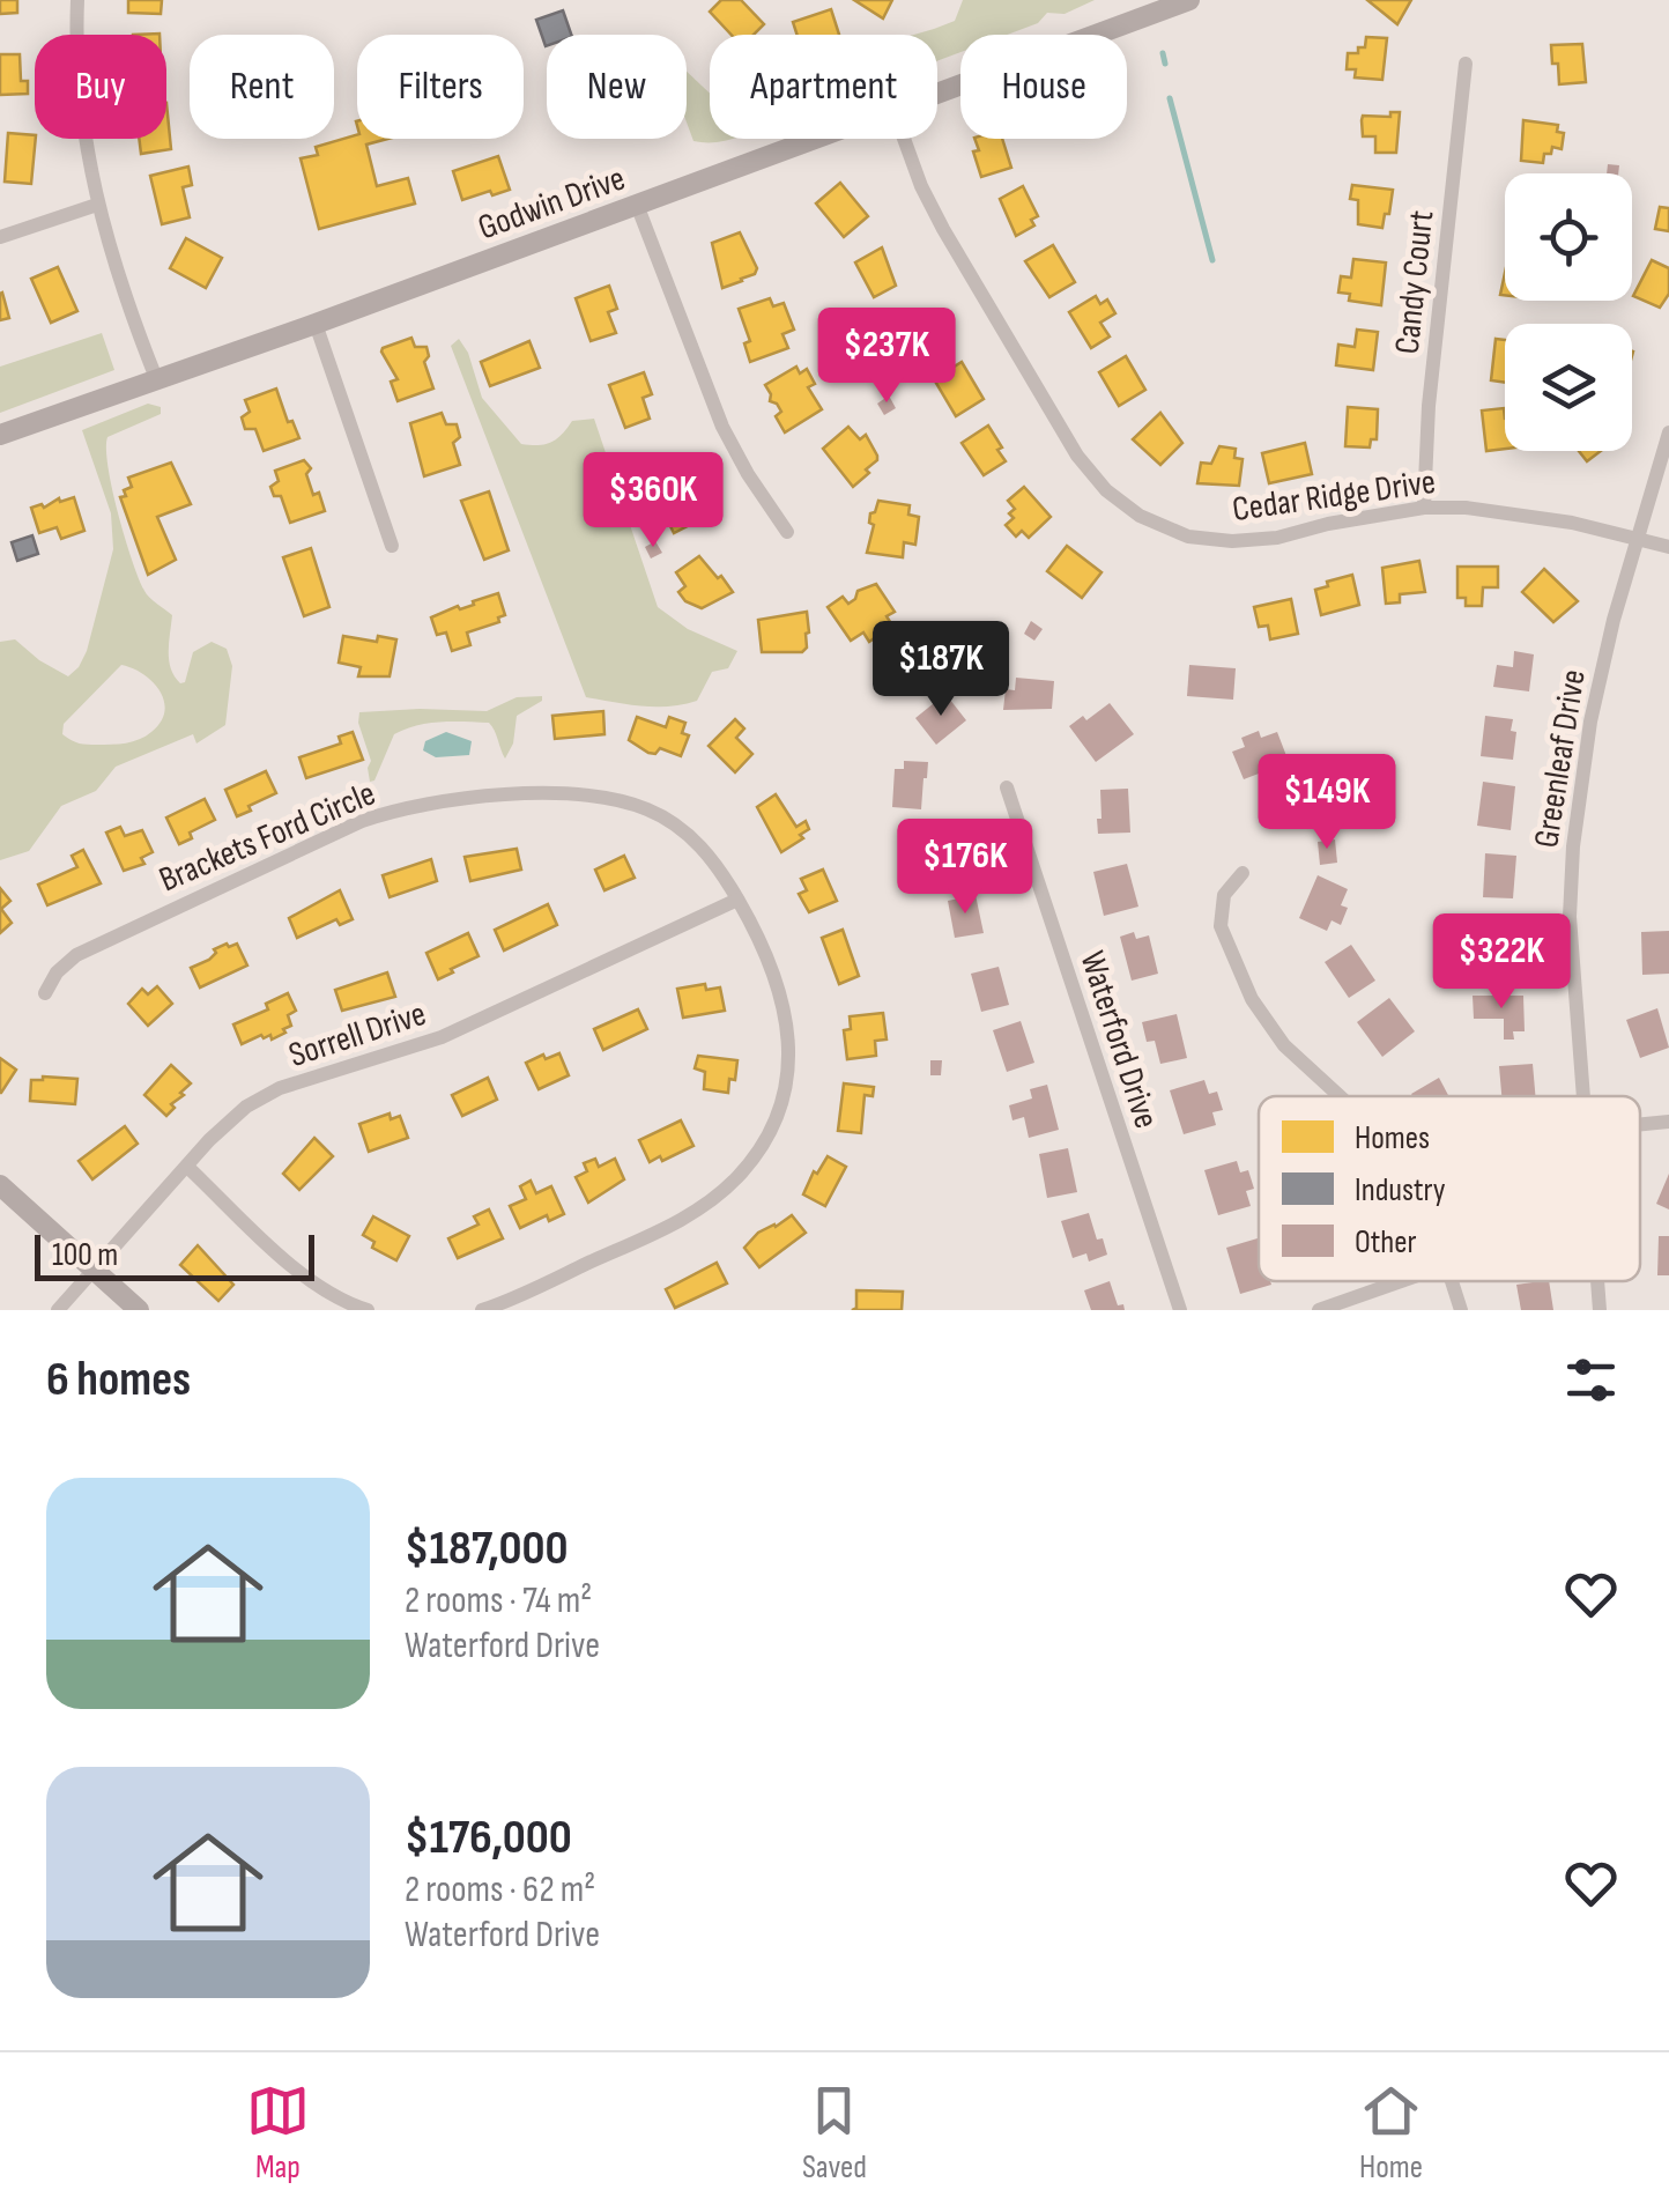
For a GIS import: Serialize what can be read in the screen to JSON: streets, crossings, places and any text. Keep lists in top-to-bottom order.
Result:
{
  "streets": {
    "street": [
      "Godwin Drive",
      "Candy Court",
      "Cedar Ridge Drive",
      "Greenleaf Drive",
      "Brackets Ford Circle",
      "Sorrell Drive",
      "Waterford Drive"
    ]
  },
  "crossings": [
    ["Candy Court", "Cedar Ridge Drive"],
    ["Cedar Ridge Drive", "Greenleaf Drive"],
    ["Brackets Ford Circle", "Sorrell Drive"]
  ],
  "legend": ["Homes", "Industry", "Other"],
  "scale_bar": "100 m",
  "page": {
    "chip": [
      "Buy",
      "Rent",
      "Filters",
      "New",
      "Apartment",
      "House"
    ],
    "price": [
      "$237K",
      "$360K",
      "$187K",
      "$149K",
      "$176K",
      "$322K"
    ],
    "scale": "100 m",
    "heading": "6 homes",
    "list": [
      {
        "name": "$187,000",
        "note": "2 rooms · 74 m² · Waterford Drive"
      },
      {
        "name": "$176,000",
        "note": "2 rooms · 62 m² · Waterford Drive"
      }
    ],
    "tabs": ["Map", "Saved", "Home"]
  }
}
